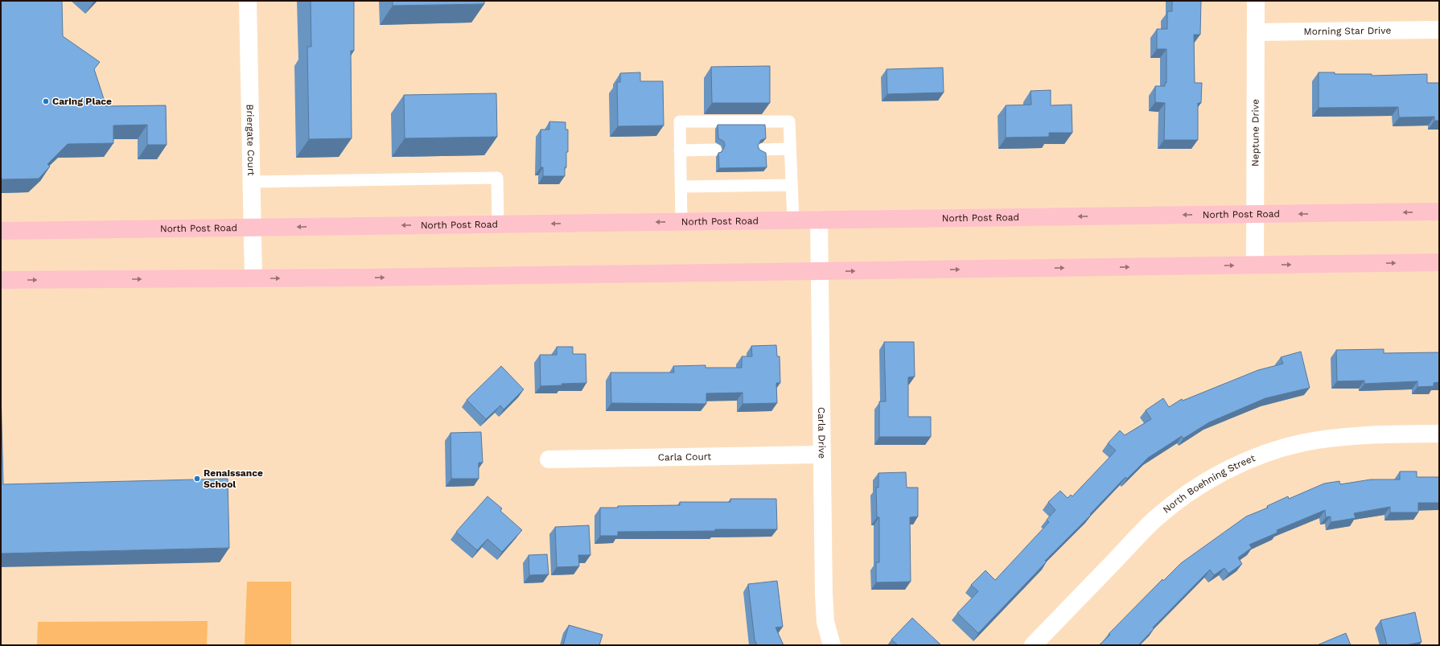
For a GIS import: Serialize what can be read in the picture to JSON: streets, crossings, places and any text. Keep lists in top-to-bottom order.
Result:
{
  "streets": {
    "main road": ["North Post Road"],
    "street": [
      "Morning Star Drive",
      "Neptune Drive",
      "Briergate Court",
      "Carla Drive",
      "Carla Court",
      "North Boehning Street"
    ]
  },
  "crossings": [
    ["Morning Star Drive", "Neptune Drive"],
    ["Neptune Drive", "North Post Road"],
    ["Briergate Court", "North Post Road"],
    ["North Post Road", "Carla Drive"],
    ["Carla Drive", "Carla Court"]
  ],
  "places": ["Caring Place", "Renaissance School"]
}
